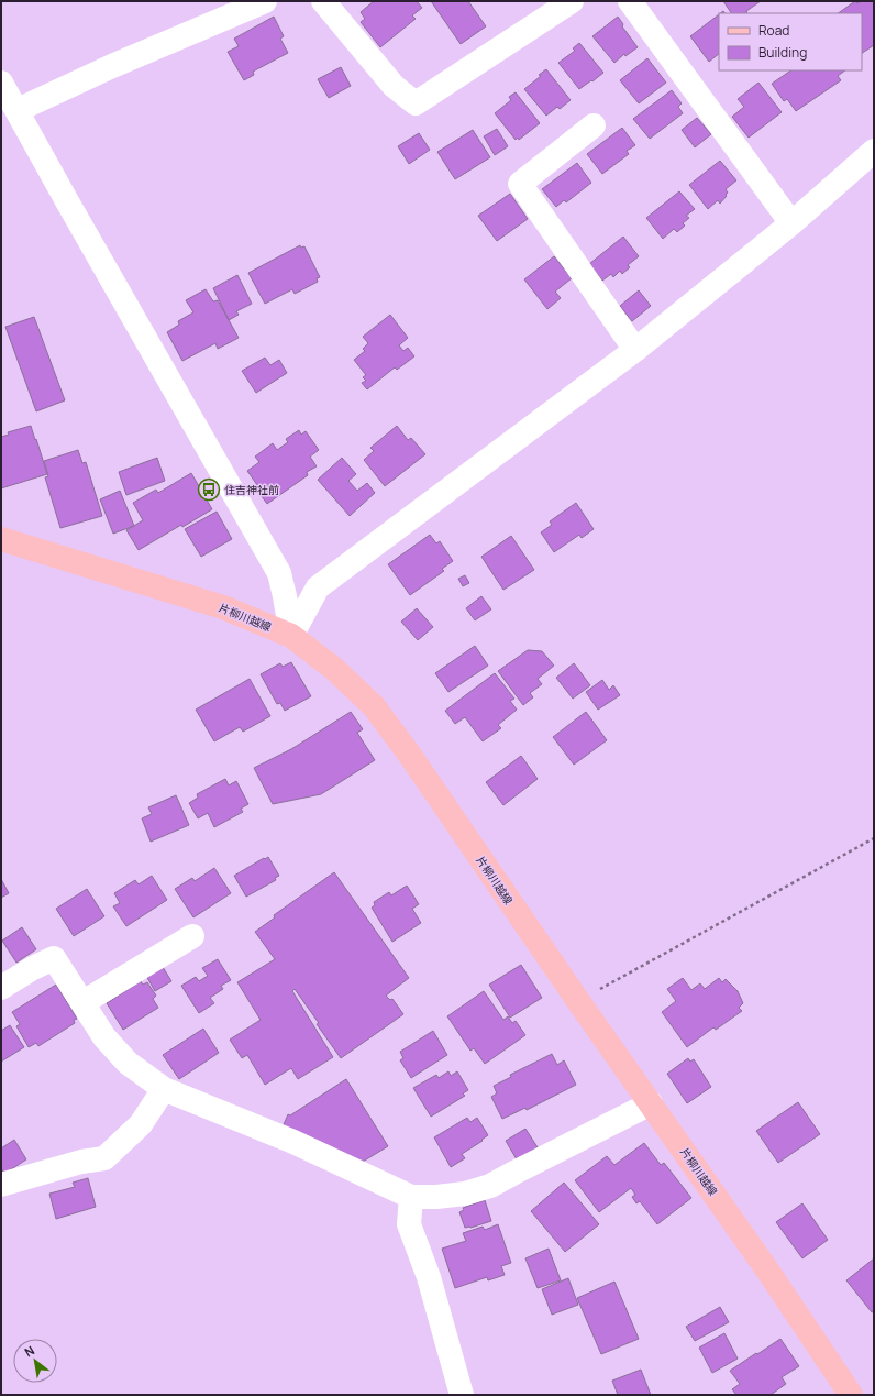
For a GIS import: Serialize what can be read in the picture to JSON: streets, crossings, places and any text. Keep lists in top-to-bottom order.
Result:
{
  "streets": {
    "main road": ["片柳川越線"]
  },
  "places": {
    "bus stop": ["住吉神社前"]
  },
  "legend": ["Road", "Building"],
  "north": "top left"
}
